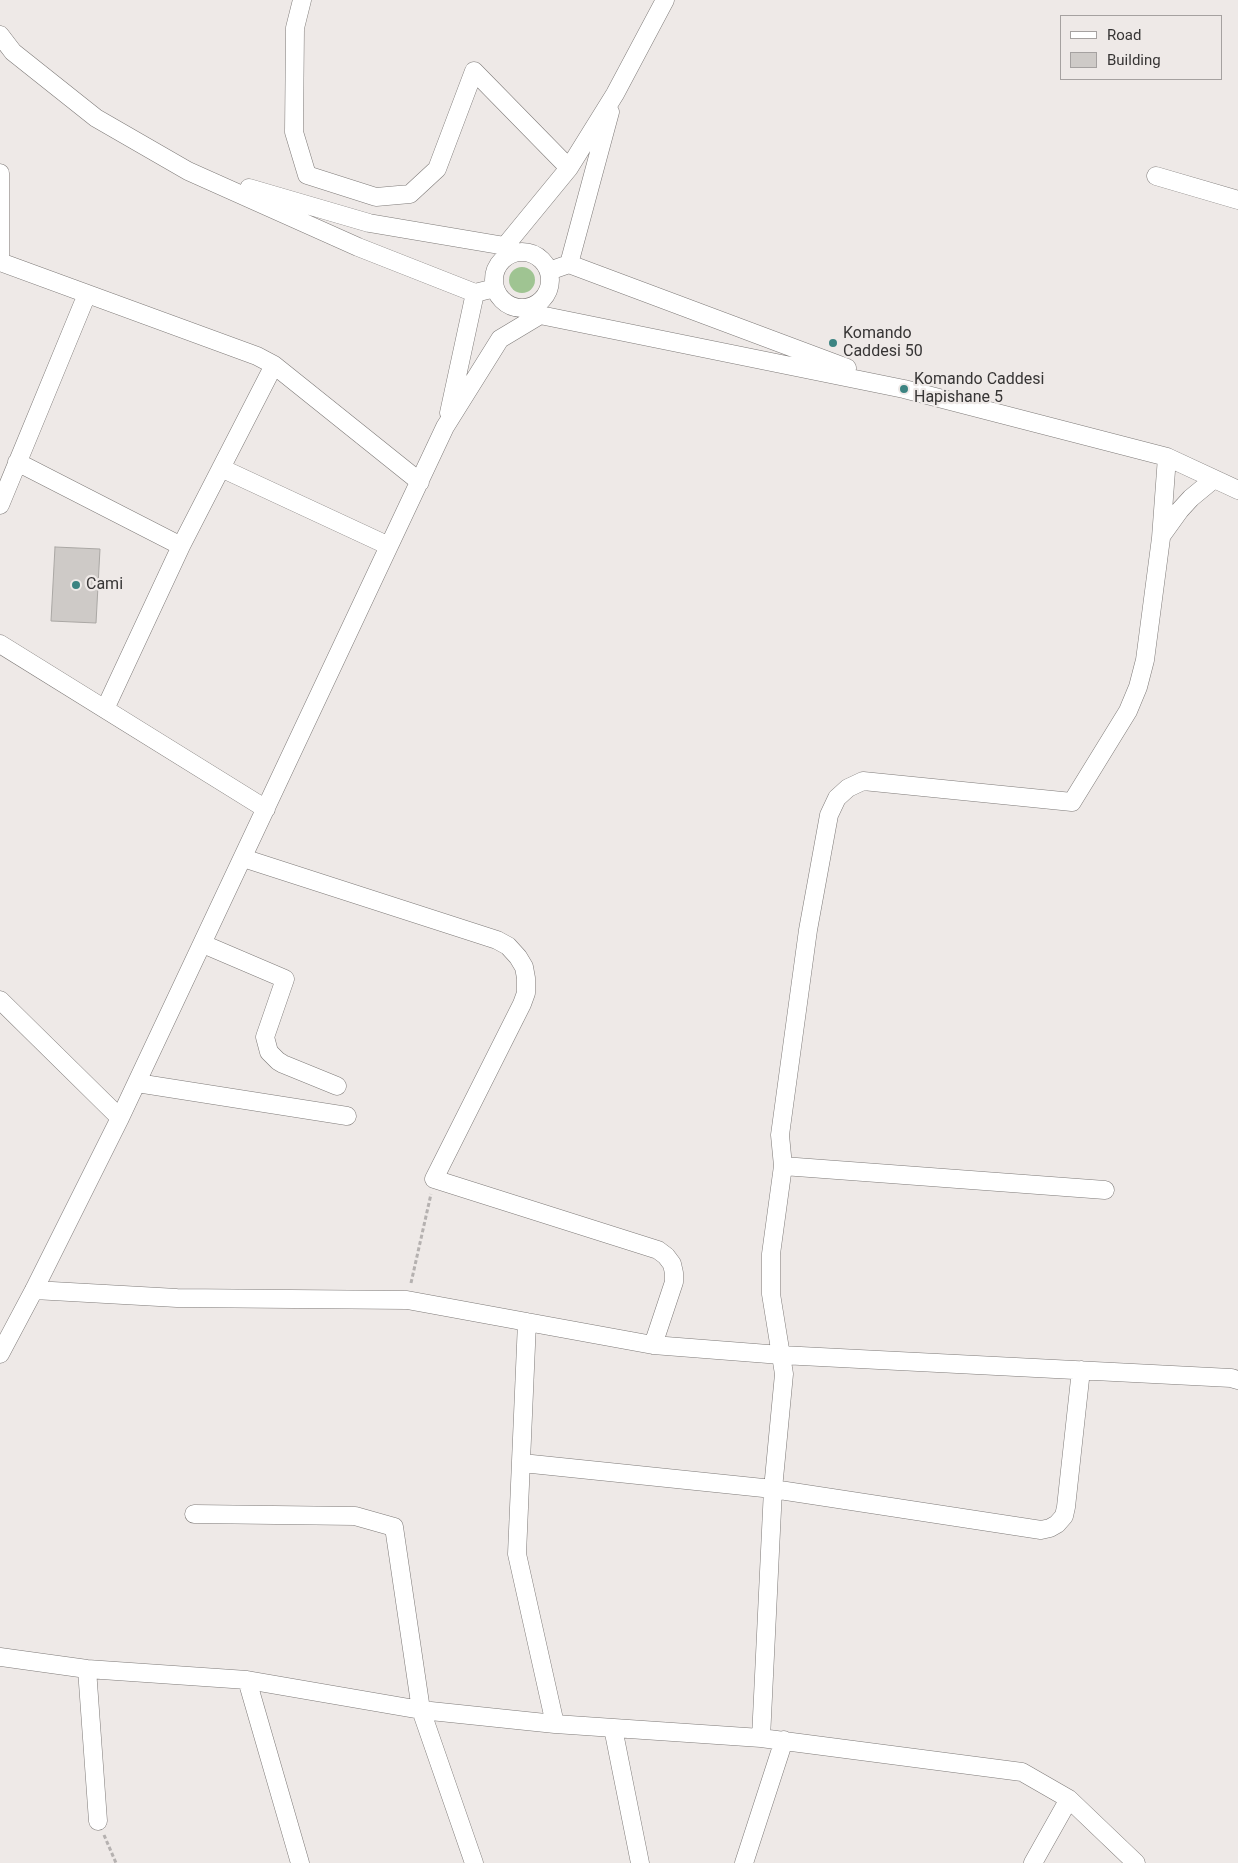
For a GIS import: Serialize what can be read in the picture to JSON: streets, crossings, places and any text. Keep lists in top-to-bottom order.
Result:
{
  "places": ["Komando Caddesi 50", "Komando Caddesi Hapishane 5", "Cami"],
  "legend": ["Road", "Building"]
}
